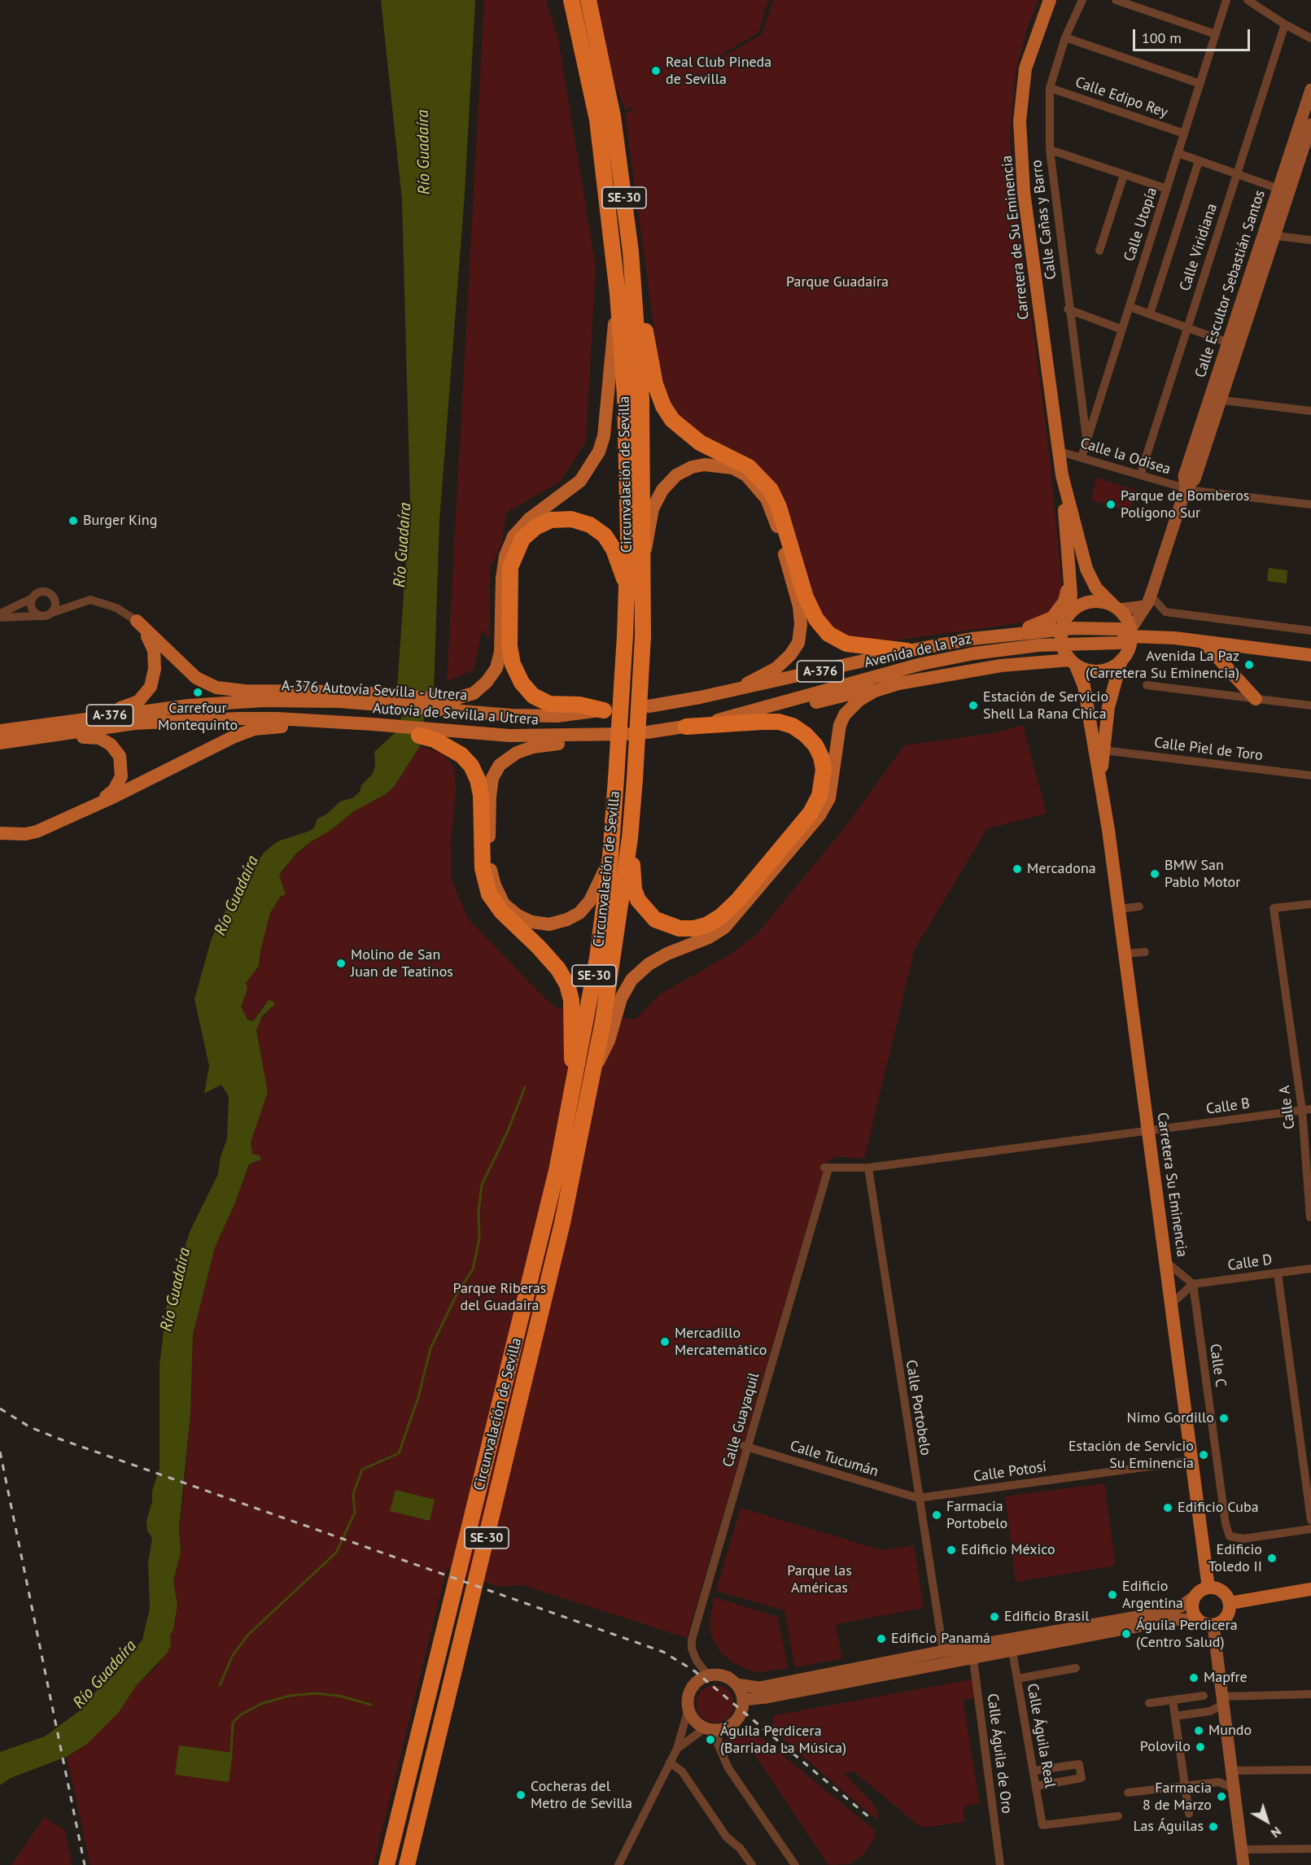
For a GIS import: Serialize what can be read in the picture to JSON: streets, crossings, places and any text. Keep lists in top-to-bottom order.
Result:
{
  "streets": {
    "highway": ["SE-30", "Circunvalación de Sevilla"],
    "main road": [
      "Carretera de Su Eminencia",
      "Avenida de la Paz",
      "A-376",
      "A-376 Autovía Sevilla - Utrera",
      "Autovía de Sevilla a Utrera",
      "Carretera Su Eminencia"
    ],
    "street": [
      "Calle Edipo Rey",
      "Calle Cañas y Barro",
      "Calle Utopía",
      "Calle Viridiana",
      "Calle Escultor Sebastián Santos",
      "Calle la Odisea",
      "Calle Piel de Toro",
      "Calle B",
      "Calle A",
      "Calle D",
      "Calle C",
      "Calle Portobelo",
      "Calle Guayaquil",
      "Calle Tucumán",
      "Calle Potosí",
      "Calle Águila Real",
      "Calle Águila de Oro"
    ]
  },
  "crossings": [
    ["Calle Edipo Rey", "Calle Cañas y Barro"],
    ["Calle Edipo Rey", "Calle Utopía"],
    ["Calle Cañas y Barro", "Calle Utopía"],
    ["Calle Utopía", "Calle la Odisea"],
    ["Carretera de Su Eminencia", "Calle Escultor Sebastián Santos"],
    ["Carretera de Su Eminencia", "Calle la Odisea"],
    ["Carretera de Su Eminencia", "Avenida de la Paz"],
    ["Carretera de Su Eminencia", "Carretera Su Eminencia"],
    ["Calle Viridiana", "Calle la Odisea"],
    ["Calle Escultor Sebastián Santos", "Calle la Odisea"],
    ["Calle Escultor Sebastián Santos", "Avenida de la Paz"],
    ["Calle Escultor Sebastián Santos", "Carretera Su Eminencia"],
    ["Avenida de la Paz", "A-376"],
    ["Avenida de la Paz", "Carretera Su Eminencia"],
    ["A-376", "Autovía de Sevilla a Utrera"],
    ["Calle Piel de Toro", "Carretera Su Eminencia"],
    ["Calle B", "Calle A"],
    ["Calle B", "Carretera Su Eminencia"],
    ["Calle B", "Calle Portobelo"],
    ["Calle B", "Calle Guayaquil"],
    ["Carretera Su Eminencia", "Calle Potosí"],
    ["Calle D", "Calle C"],
    ["Calle Portobelo", "Calle Tucumán"],
    ["Calle Portobelo", "Calle Potosí"],
    ["Calle Guayaquil", "Calle Tucumán"],
    ["Calle Tucumán", "Calle Potosí"]
  ],
  "water": ["Río Guadaíra"],
  "parks": ["Parque Guadaíra", "Parque Riberas del Guadaira", "Parque las Américas"],
  "places": [
    "Real Club Pineda de Sevilla",
    "Parque de Bomberos Polígono Sur",
    "Burger King",
    "Avenida La Paz (Carretera Su Eminencia)",
    "Carrefour Montequinto",
    "Estación de Servicio Shell La Rana Chica",
    "Mercadona",
    "BMW San Pablo Motor",
    "Molino de San Juan de Teatinos",
    "Mercadillo Mercatemático",
    "Nimo Gordillo",
    "Estación de Servicio Su Eminencia",
    "Edificio Cuba",
    "Farmacia Portobelo",
    "Edificio México",
    "Edificio Toledo II",
    "Edificio Argentina",
    "Edificio Brasil",
    "Águila Perdicera (Centro Salud)",
    "Edificio Panamá",
    "Mapfre",
    "Mundo",
    "Águila Perdicera (Barriada La Música)",
    "Polovilo",
    "Cocheras del Metro de Sevilla",
    "Farmacia 8 de Marzo",
    "Las Águilas"
  ],
  "scale_bar": "100 m",
  "north": "bottom right"
}
